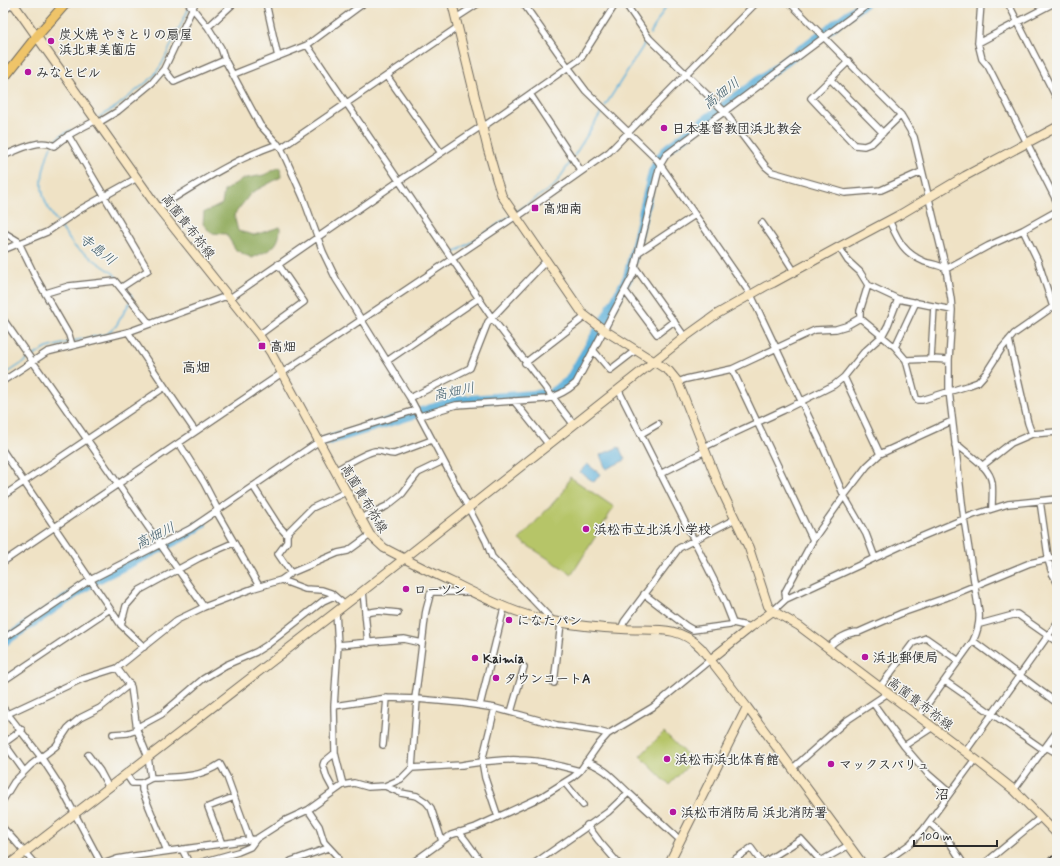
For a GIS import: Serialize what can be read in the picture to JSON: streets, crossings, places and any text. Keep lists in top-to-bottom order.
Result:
{
  "streets": {
    "street": ["高薗貴布祢線"]
  },
  "districts": ["高畑", "沼"],
  "water": ["高畑川", "寺島川"],
  "places": {
    "other": [
      "炭火焼 やきとりの扇屋 浜北東美薗店",
      "みなとビル",
      "日本基督教団浜北教会",
      "浜松市立北浜小学校",
      "ローソン",
      "になたパン",
      "浜北郵便局",
      "Kaimia",
      "タウンコートA",
      "浜松市浜北体育館",
      "マックスバリュ",
      "浜松市消防局 浜北消防署"
    ],
    "transit": ["高畑南", "高畑"]
  },
  "scale_bar": "100 m"
}
